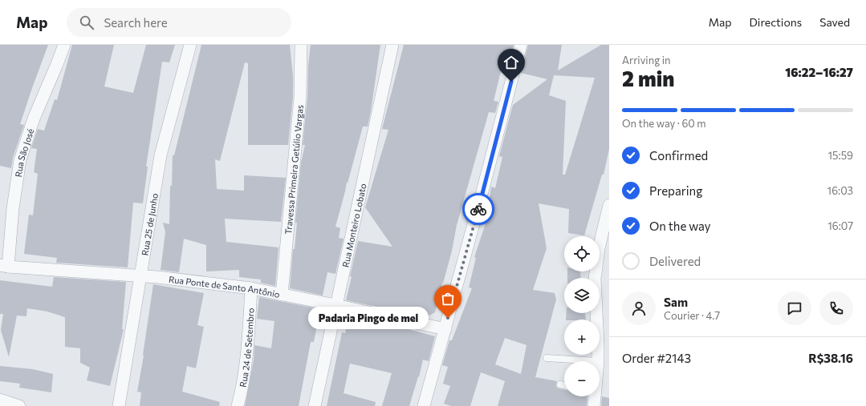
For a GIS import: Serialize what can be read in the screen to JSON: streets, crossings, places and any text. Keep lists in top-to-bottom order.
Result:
{
  "streets": {
    "street": [
      "Rua São José",
      "Travessa Primeira Getúlio Vargas",
      "Rua 25 de Junho",
      "Rua Monteiro Lobato",
      "Rua Ponte de Santo Antônio",
      "Rua 24 de Setembro"
    ]
  },
  "crossings": [
    ["Rua São José", "Rua Ponte de Santo Antônio"],
    ["Travessa Primeira Getúlio Vargas", "Rua Ponte de Santo Antônio"],
    ["Rua 25 de Junho", "Rua Ponte de Santo Antônio"],
    ["Rua Monteiro Lobato", "Rua Ponte de Santo Antônio"],
    ["Rua Ponte de Santo Antônio", "Rua 24 de Setembro"]
  ],
  "places": ["Padaria Pingo de mel"],
  "page": {
    "header": "Map",
    "search": "Search here",
    "nav": ["Map", "Directions", "Saved"],
    "heading": ["2 min", "Arriving in", "16:22–16:27"],
    "panel": [
      "Sam",
      "Courier · 4.7",
      "Order #2143",
      "R$38.16"
    ],
    "bar": "On the way · 60 m",
    "list": [
      ["Confirmed", "15:59"],
      ["Preparing", "16:03"],
      ["On the way", "16:07"],
      "Delivered"
    ],
    "map_buttons": ["+", "−"],
    "bubble": "Padaria Pingo de mel"
  }
}
